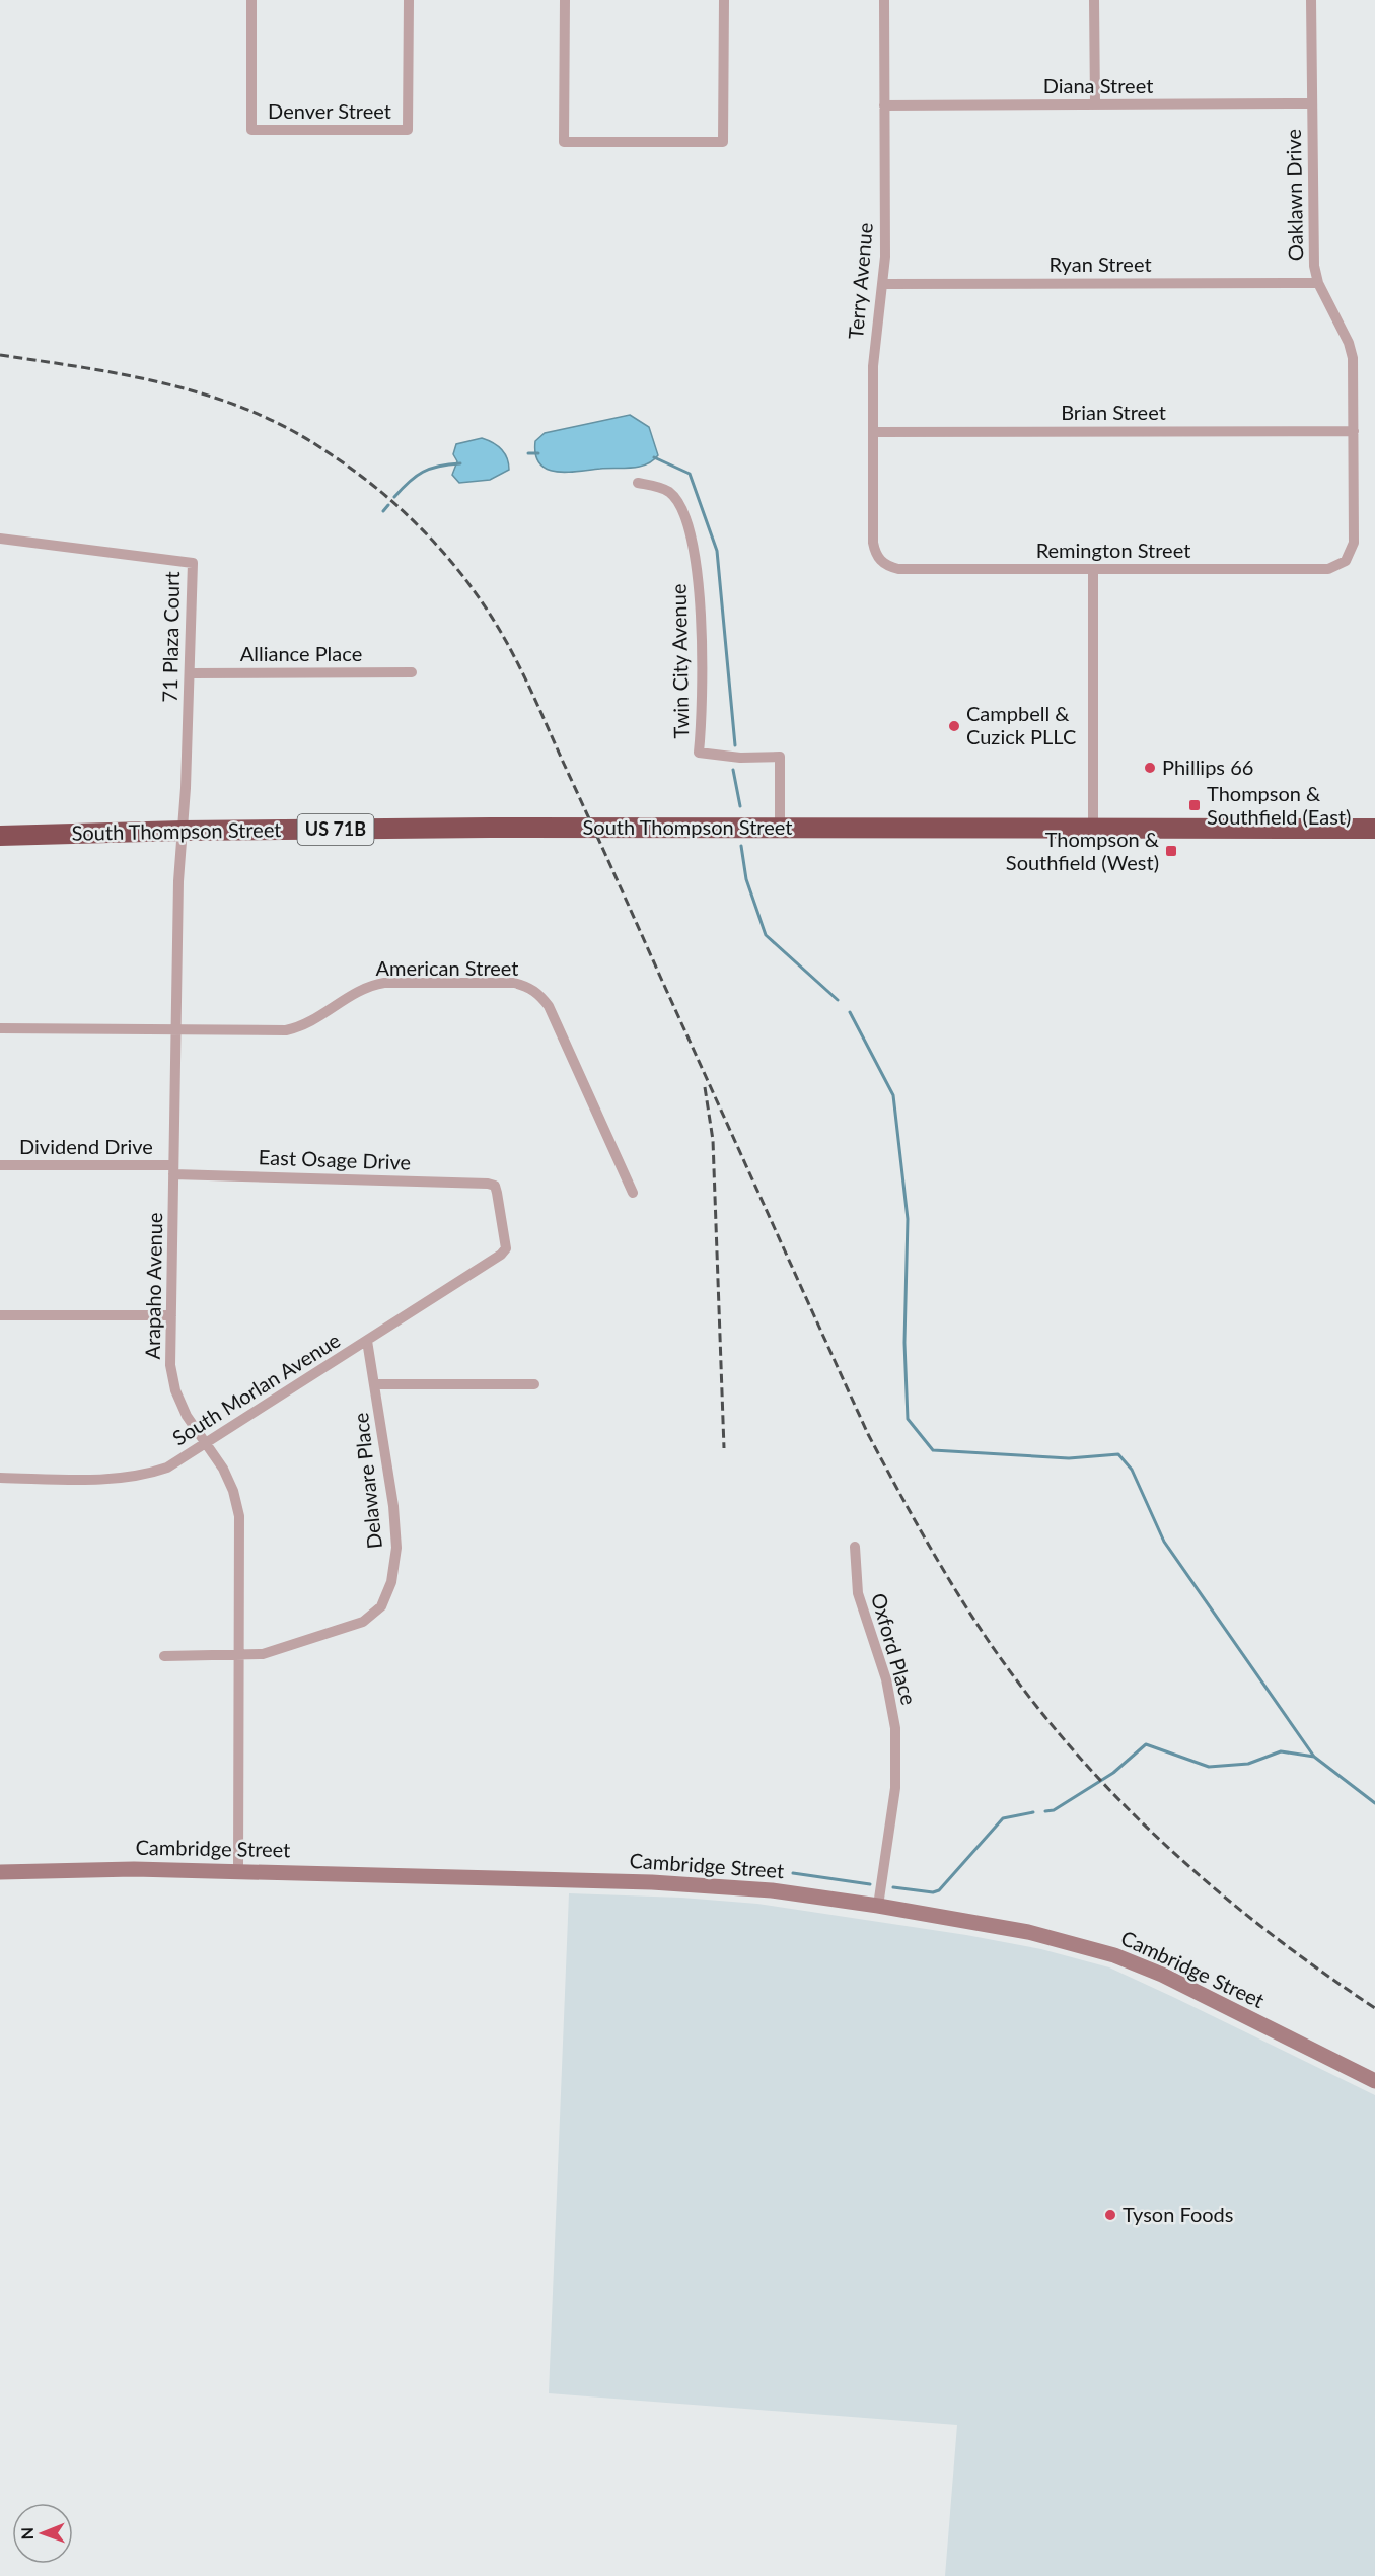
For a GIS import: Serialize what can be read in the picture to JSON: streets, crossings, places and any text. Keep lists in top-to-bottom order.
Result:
{
  "streets": {
    "highway": ["South Thompson Street", "US 71B"],
    "street": [
      "Diana Street",
      "Denver Street",
      "Oaklawn Drive",
      "Ryan Street",
      "Terry Avenue",
      "Brian Street",
      "Remington Street",
      "71 Plaza Court",
      "Alliance Place",
      "Twin City Avenue",
      "American Street",
      "Dividend Drive",
      "East Osage Drive",
      "Arapaho Avenue",
      "South Morlan Avenue",
      "Delaware Place",
      "Oxford Place",
      "Cambridge Street"
    ]
  },
  "crossings": [
    ["Diana Street", "Oaklawn Drive"],
    ["Diana Street", "Terry Avenue"],
    ["Oaklawn Drive", "Ryan Street"],
    ["Oaklawn Drive", "Brian Street"],
    ["Oaklawn Drive", "Remington Street"],
    ["Ryan Street", "Terry Avenue"],
    ["Terry Avenue", "Brian Street"],
    ["Terry Avenue", "Remington Street"],
    ["71 Plaza Court", "Alliance Place"],
    ["71 Plaza Court", "South Thompson Street"],
    ["71 Plaza Court", "Arapaho Avenue"],
    ["Twin City Avenue", "South Thompson Street"],
    ["South Thompson Street", "Arapaho Avenue"],
    ["American Street", "Arapaho Avenue"],
    ["Dividend Drive", "East Osage Drive"],
    ["Dividend Drive", "Arapaho Avenue"],
    ["East Osage Drive", "Arapaho Avenue"],
    ["East Osage Drive", "South Morlan Avenue"],
    ["Arapaho Avenue", "South Morlan Avenue"],
    ["Arapaho Avenue", "Delaware Place"],
    ["Arapaho Avenue", "Cambridge Street"],
    ["South Morlan Avenue", "Delaware Place"],
    ["Oxford Place", "Cambridge Street"]
  ],
  "places": {
    "other": ["Campbell & Cuzick PLLC", "Phillips 66", "Tyson Foods"],
    "transit": ["Thompson & Southfield (East)", "Thompson & Southfield (West)"]
  },
  "north": "left"
}
